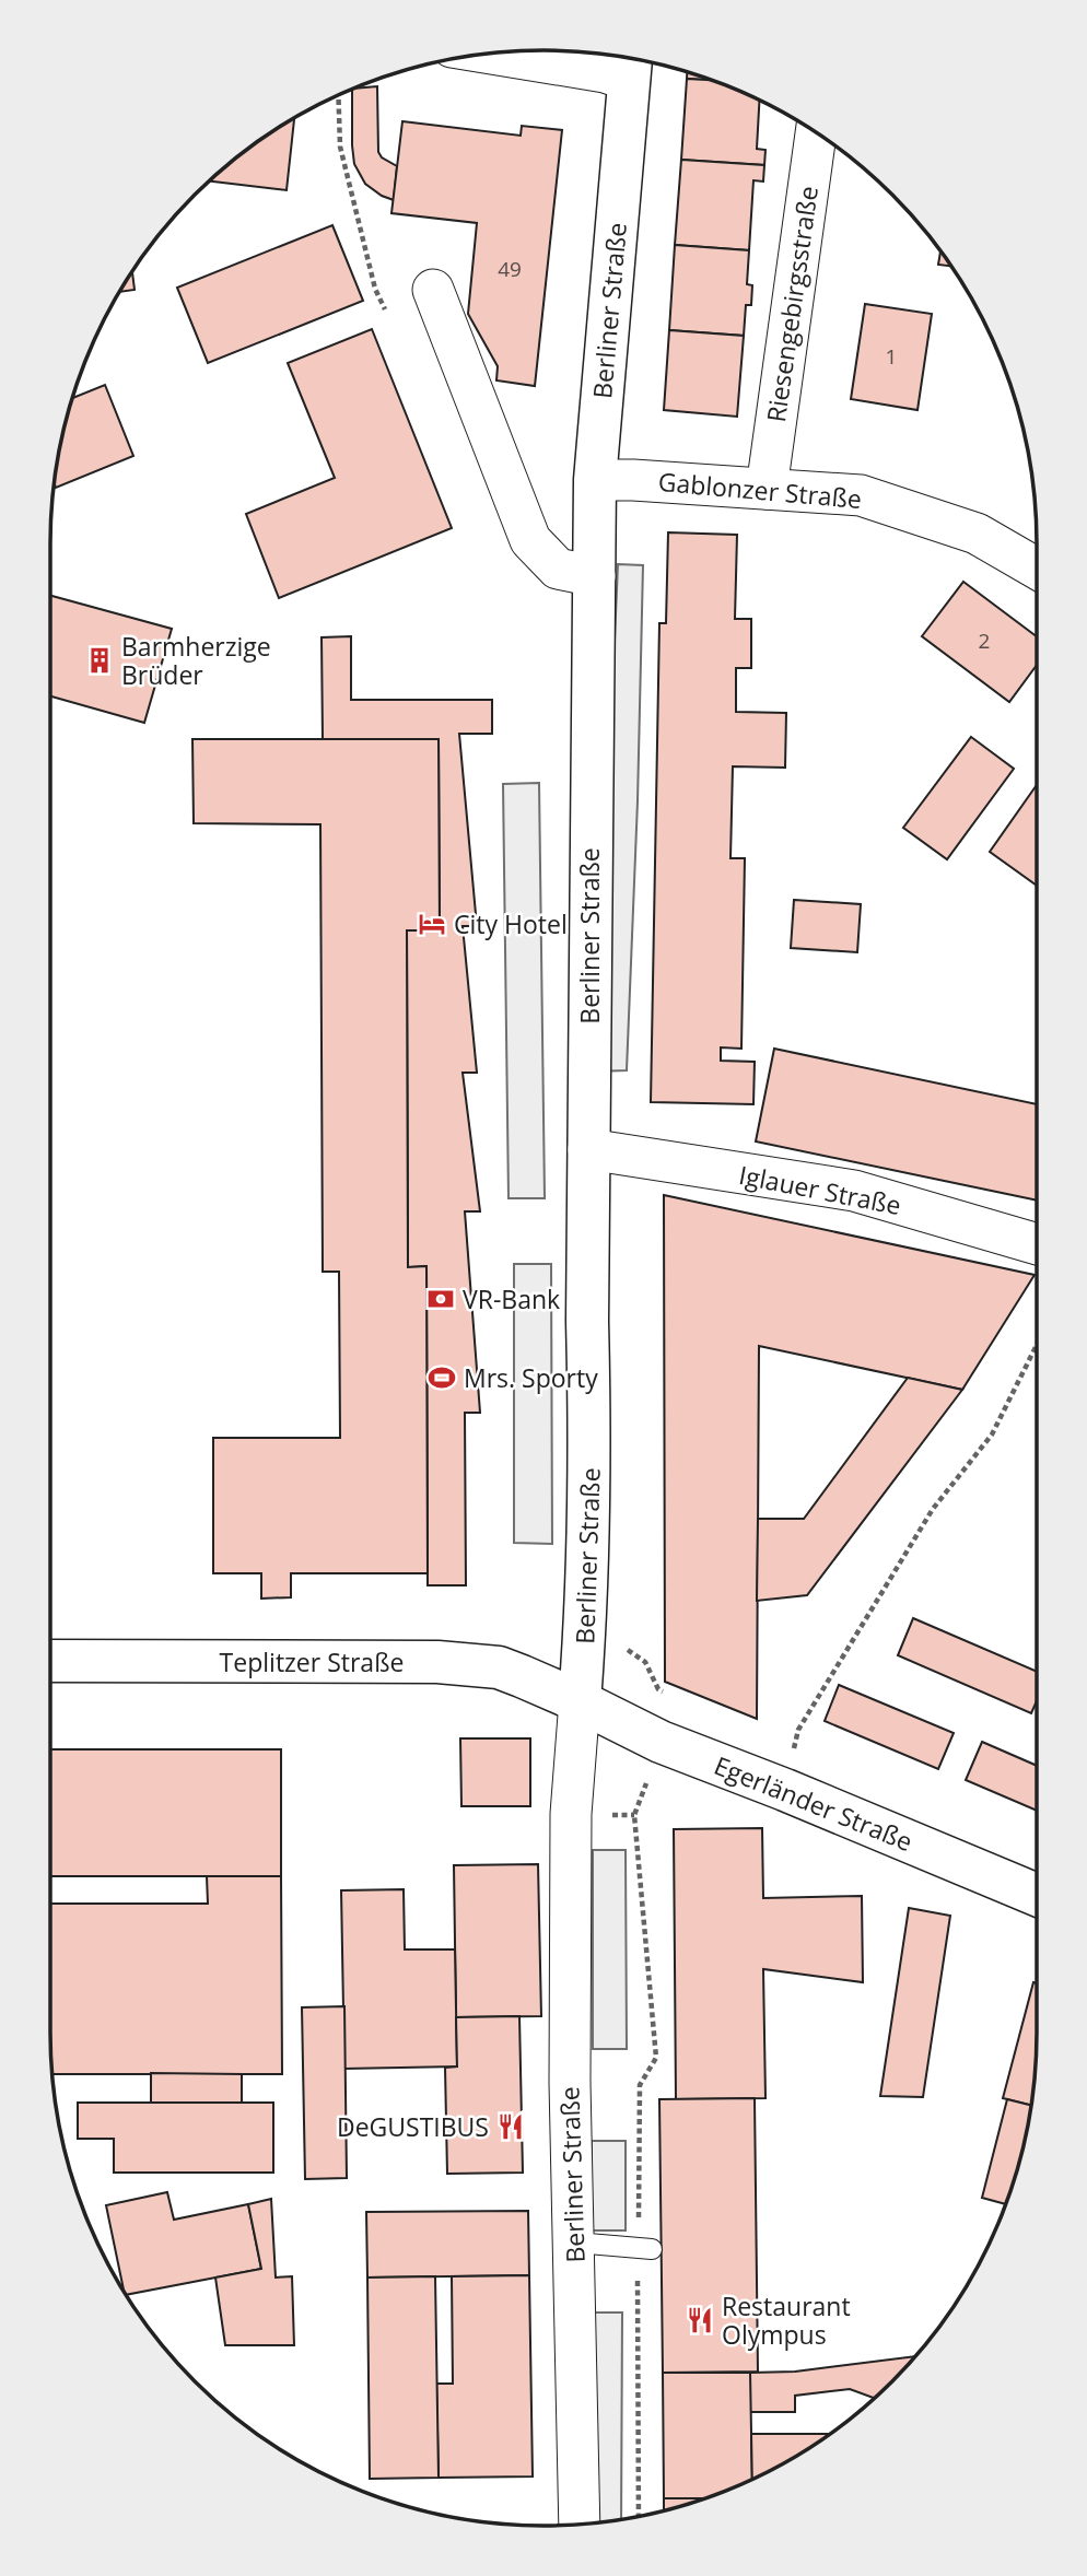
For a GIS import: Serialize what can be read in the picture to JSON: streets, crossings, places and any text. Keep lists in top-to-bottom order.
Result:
{
  "streets": {
    "street": [
      "Riesengebirgsstraße",
      "Berliner Straße",
      "Gablonzer Straße",
      "Iglauer Straße",
      "Teplitzer Straße",
      "Egerländer Straße"
    ]
  },
  "crossings": [
    ["Riesengebirgsstraße", "Gablonzer Straße"],
    ["Berliner Straße", "Gablonzer Straße"],
    ["Berliner Straße", "Iglauer Straße"],
    ["Berliner Straße", "Teplitzer Straße"],
    ["Berliner Straße", "Egerländer Straße"],
    ["Teplitzer Straße", "Egerländer Straße"]
  ],
  "places": {
    "building": ["Barmherzige Brüder"],
    "hotel": ["City Hotel"],
    "bank": ["VR-Bank"],
    "sports": ["Mrs. Sporty"],
    "restaurant": ["DeGUSTIBUS", "Restaurant Olympus"]
  },
  "house_numbers": ["49", "1", "2"]
}
